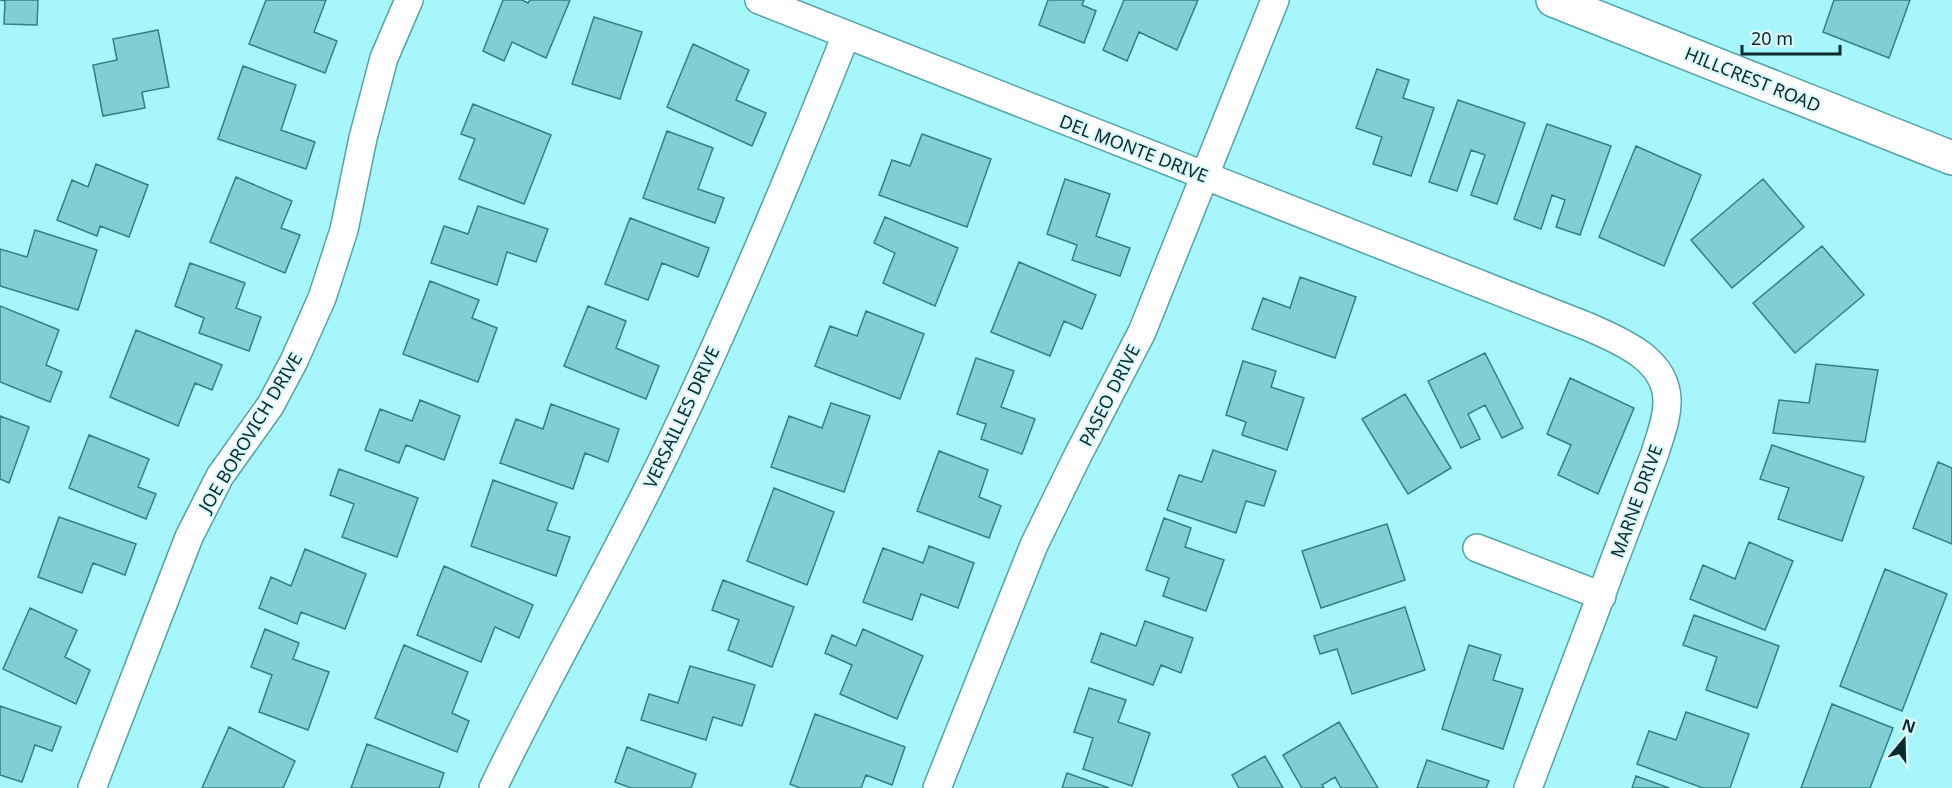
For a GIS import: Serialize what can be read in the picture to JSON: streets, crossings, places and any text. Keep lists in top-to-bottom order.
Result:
{
  "streets": {
    "street": [
      "HILLCREST ROAD",
      "DEL MONTE DRIVE",
      "PASEO DRIVE",
      "VERSAILLES DRIVE",
      "JOE BOROVICH DRIVE",
      "MARNE DRIVE"
    ]
  },
  "crossings": [
    ["DEL MONTE DRIVE", "PASEO DRIVE"],
    ["DEL MONTE DRIVE", "VERSAILLES DRIVE"],
    ["DEL MONTE DRIVE", "MARNE DRIVE"]
  ],
  "scale_bar": "20 m",
  "north": "top"
}
